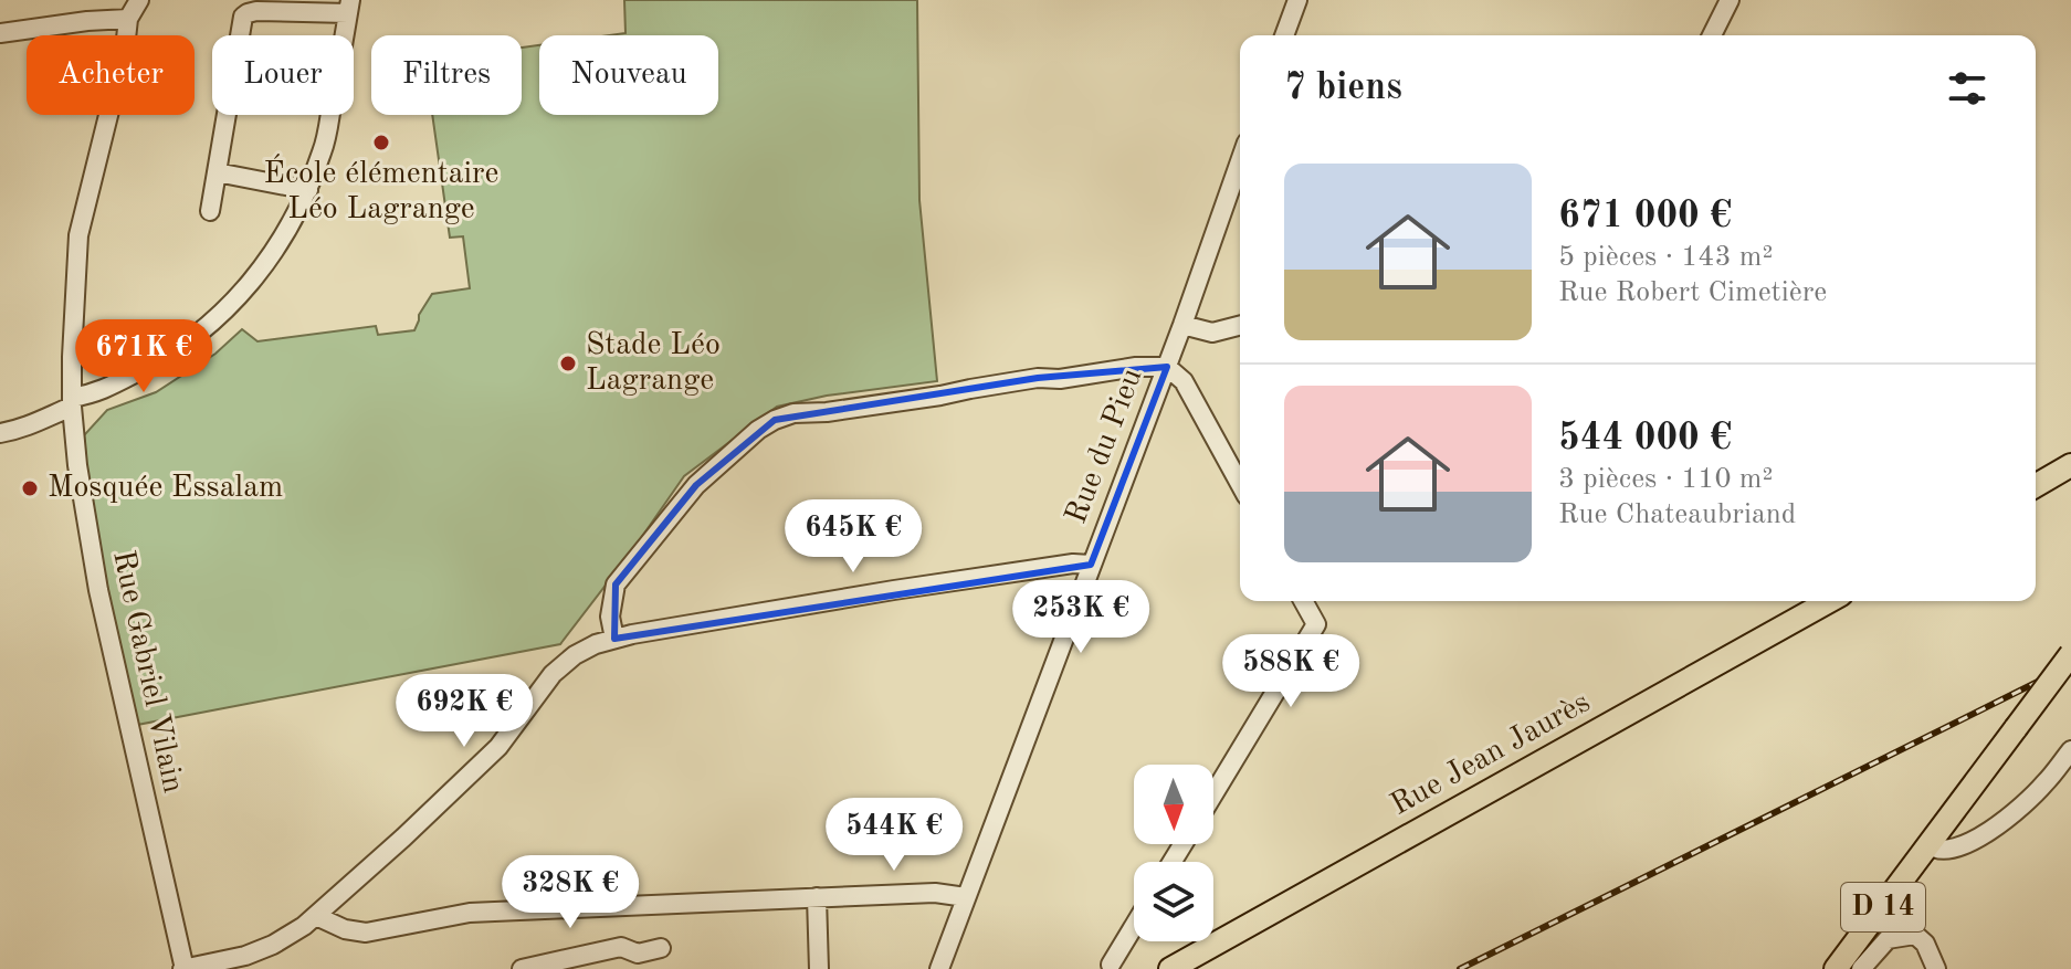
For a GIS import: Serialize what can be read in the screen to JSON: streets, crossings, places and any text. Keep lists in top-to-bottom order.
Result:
{
  "streets": {
    "main road": ["Rue Jean Jaurès", "D 14"],
    "street": ["Rue du Pieu", "Rue Gabriel Vilain"]
  },
  "places": ["École élémentaire Léo Lagrange", "Stade Léo Lagrange", "Mosquée Essalam"],
  "north": "bottom",
  "page": {
    "chip": [
      "Acheter",
      "Louer",
      "Filtres",
      "Nouveau"
    ],
    "heading": "7 biens",
    "list": [
      {
        "name": "671 000 €",
        "note": "5 pièces · 143 m² · Rue Robert Cimetière"
      },
      {
        "name": "544 000 €",
        "note": "3 pièces · 110 m² · Rue Chateaubriand"
      }
    ],
    "price": [
      "671K €",
      "645K €",
      "253K €",
      "588K €",
      "692K €",
      "544K €",
      "328K €"
    ]
  }
}
